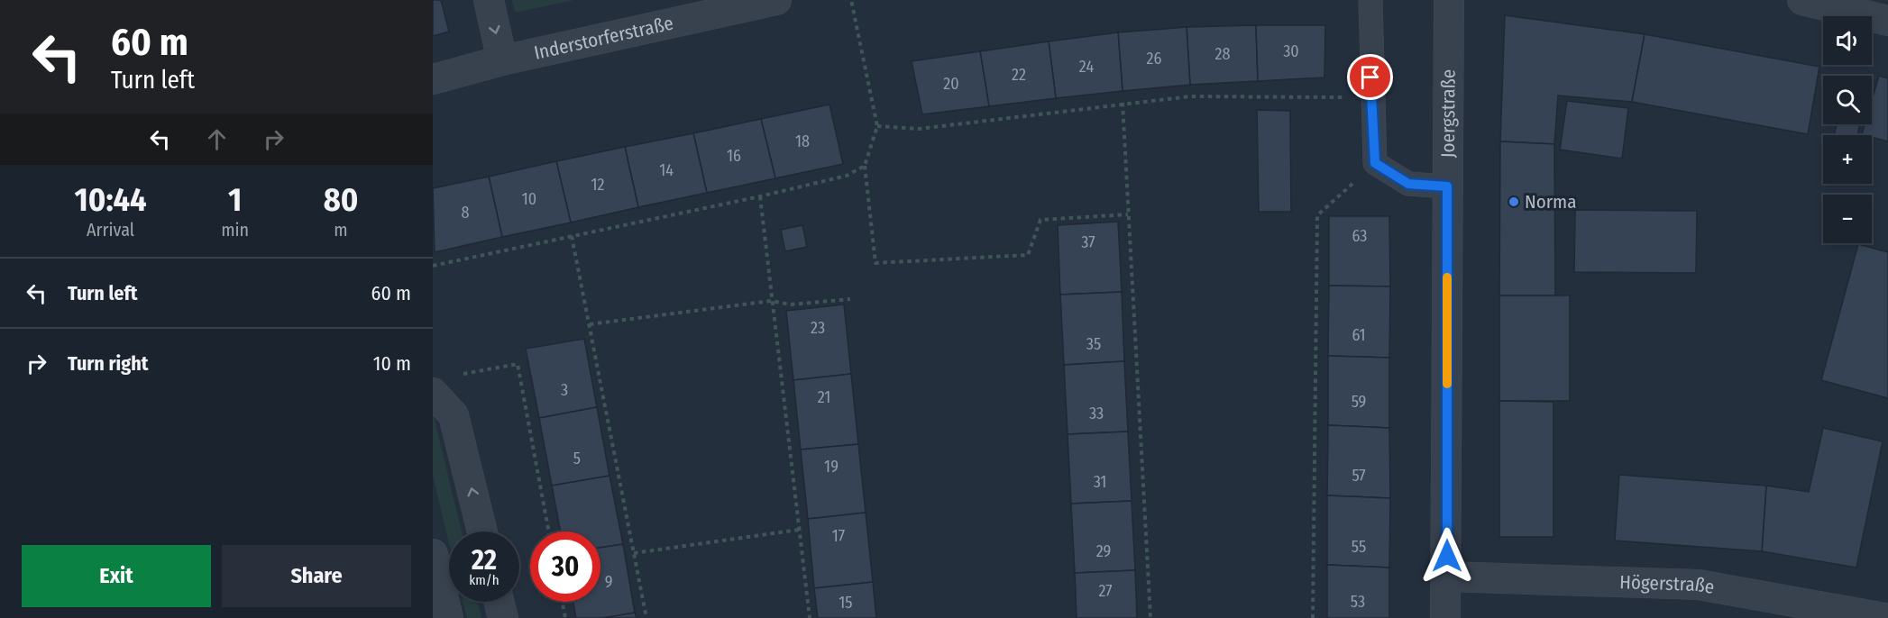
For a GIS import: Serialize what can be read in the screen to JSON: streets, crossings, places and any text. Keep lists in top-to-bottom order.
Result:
{
  "streets": {
    "street": ["Inderstorferstraße", "Joergstraße", "Högerstraße"]
  },
  "crossings": [
    ["Joergstraße", "Högerstraße"]
  ],
  "places": ["Norma"],
  "house_numbers": [
    "30",
    "28",
    "26",
    "24",
    "22",
    "20",
    "18",
    "16",
    "14",
    "12",
    "10",
    "8",
    "63",
    "37",
    "23",
    "61",
    "35",
    "3",
    "21",
    "59",
    "33",
    "5",
    "19",
    "57",
    "31",
    "17",
    "55",
    "29",
    "9",
    "27",
    "53",
    "15"
  ],
  "page": {
    "turn": ["60 m", "Turn left"],
    "map_buttons": ["+", "−"],
    "eta": [
      "10:44",
      "Arrival",
      "1",
      "min",
      "80",
      "m"
    ],
    "list": [
      {
        "name": "Turn left",
        "value": "60 m"
      },
      {
        "name": "Turn right",
        "value": "10 m"
      }
    ],
    "speed": "22 km/h",
    "limit": "30",
    "buttons": ["Exit", "Share"]
  }
}
